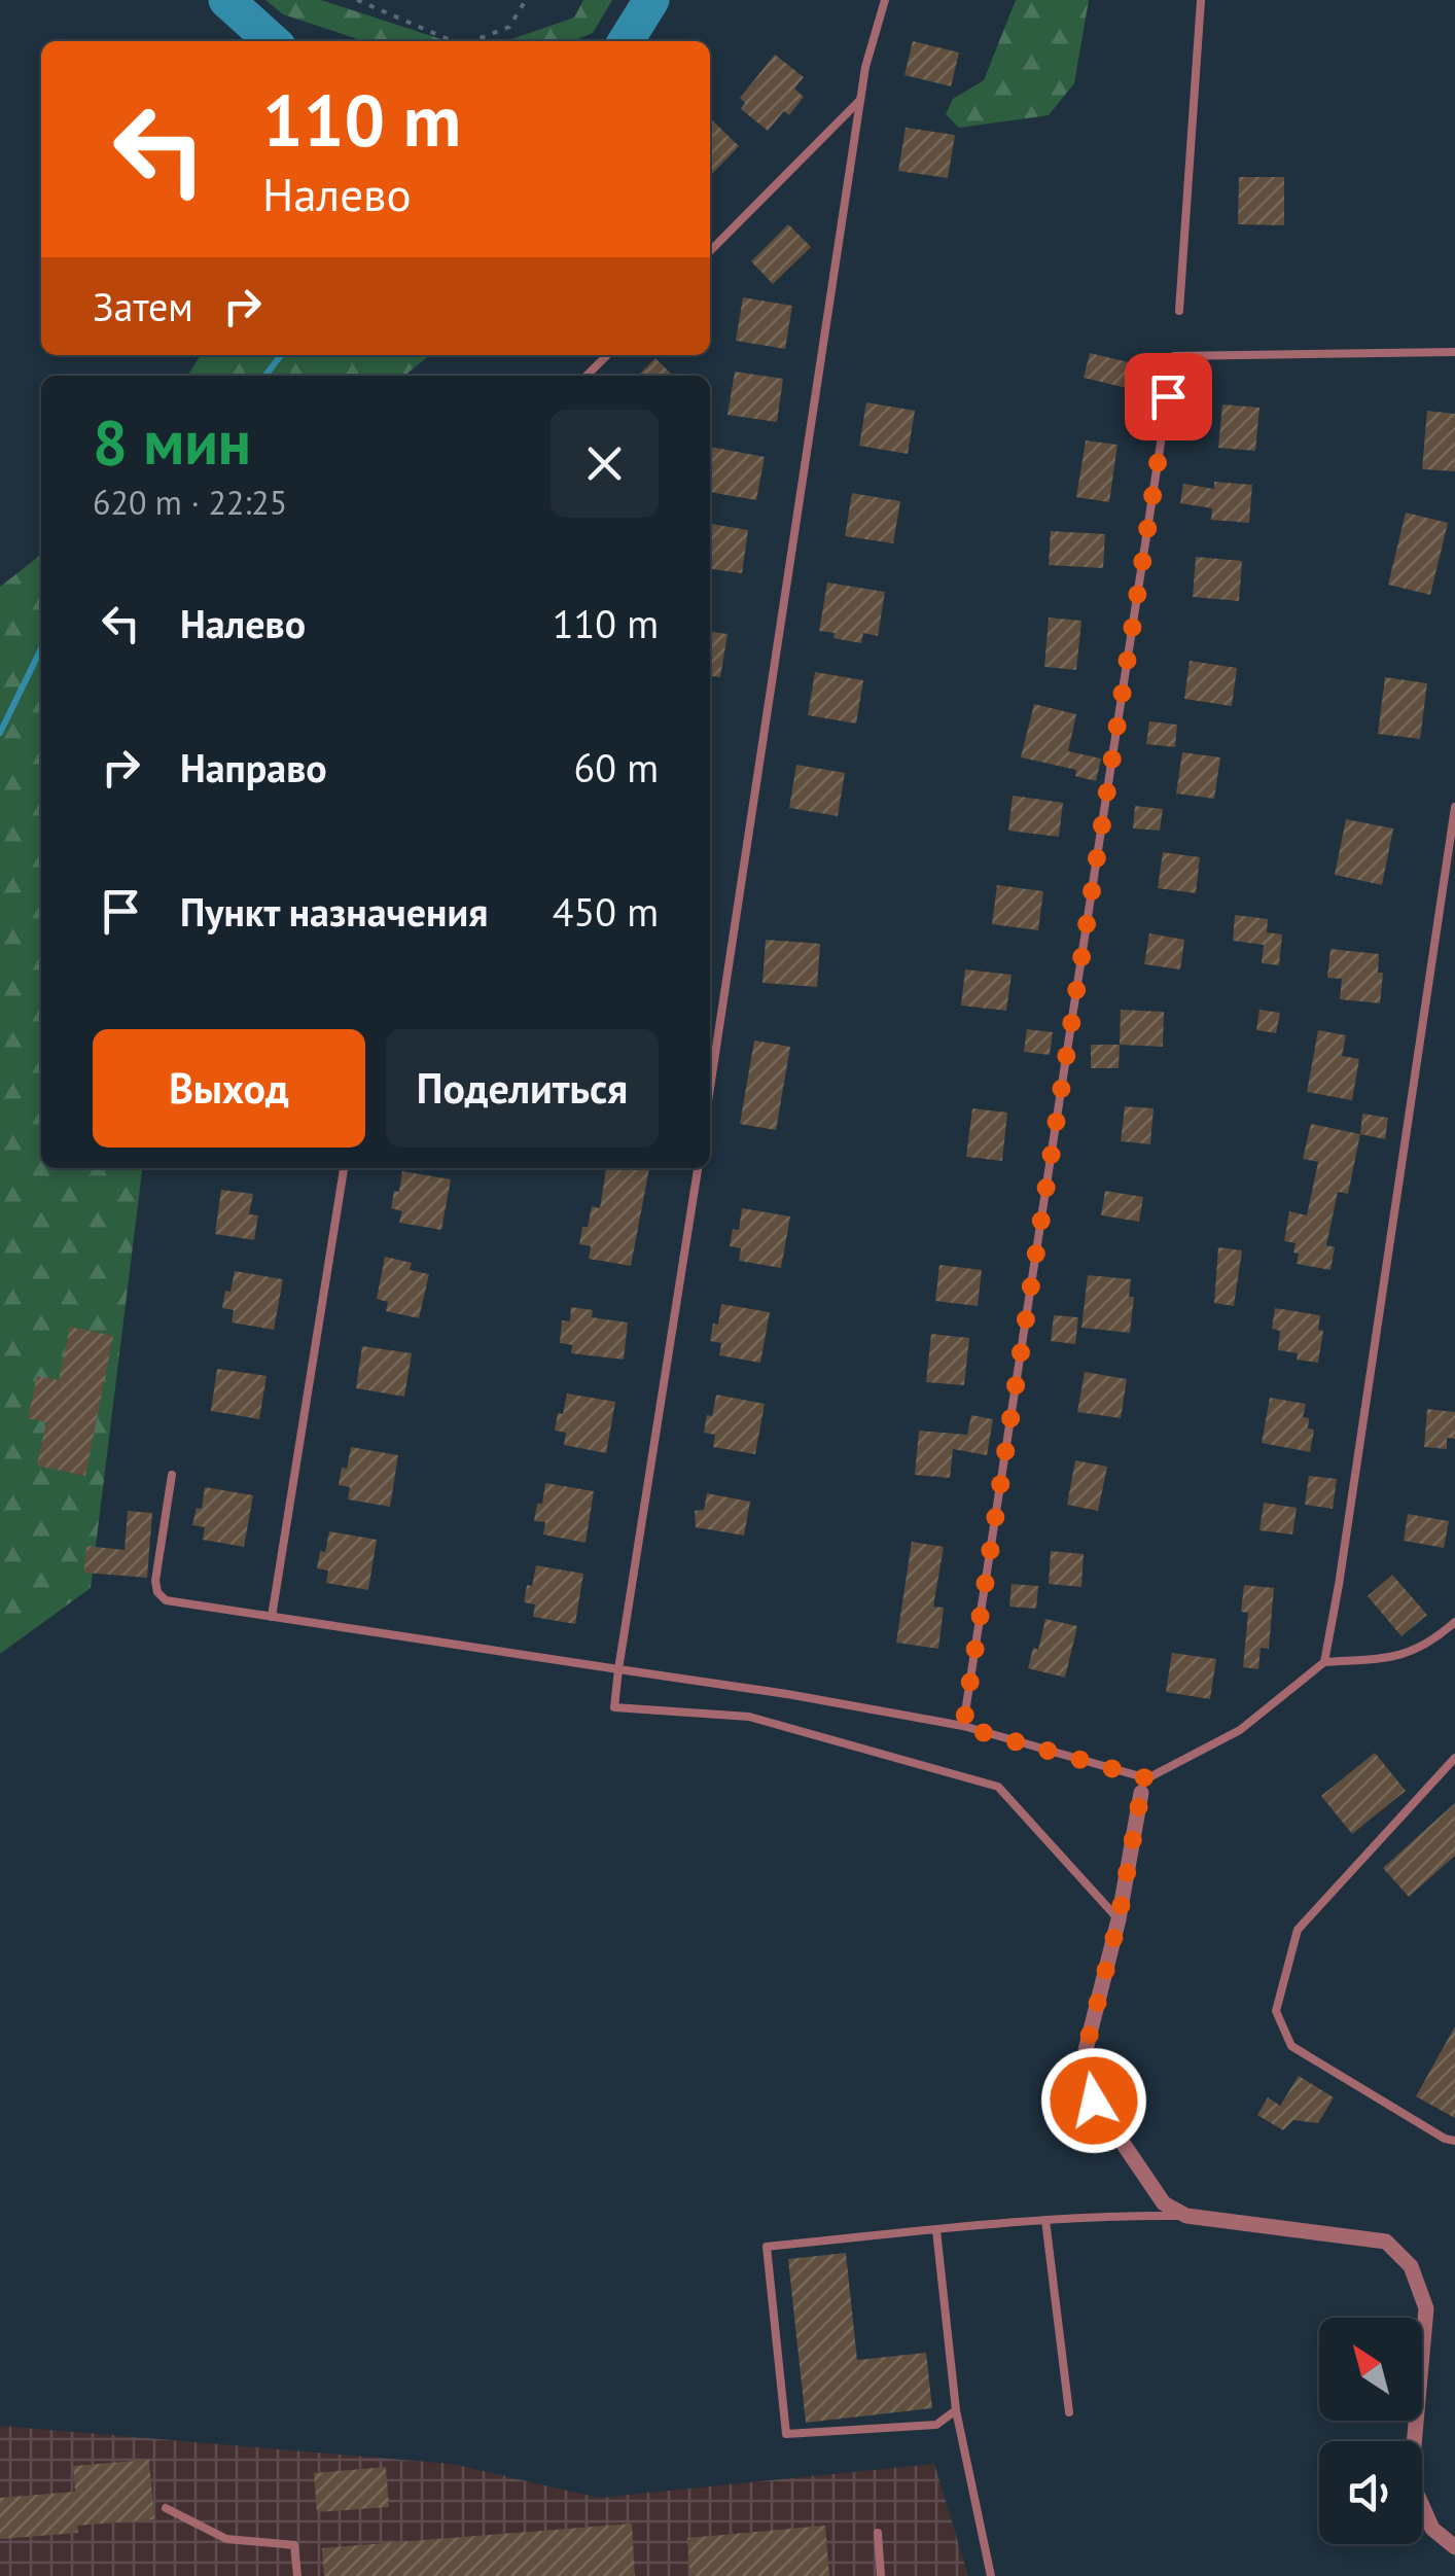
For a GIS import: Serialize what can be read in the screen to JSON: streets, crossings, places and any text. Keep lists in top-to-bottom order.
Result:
{
  "north": "top left",
  "page": {
    "turn": ["110 m", "Налево"],
    "then": "Затем",
    "heading": ["8 мин", "620 m · 22:25"],
    "list": [
      {
        "name": "Налево",
        "value": "110 m"
      },
      {
        "name": "Направо",
        "value": "60 m"
      },
      {
        "name": "Пункт назначения",
        "value": "450 m"
      }
    ],
    "buttons": ["Выход", "Поделиться"]
  }
}
